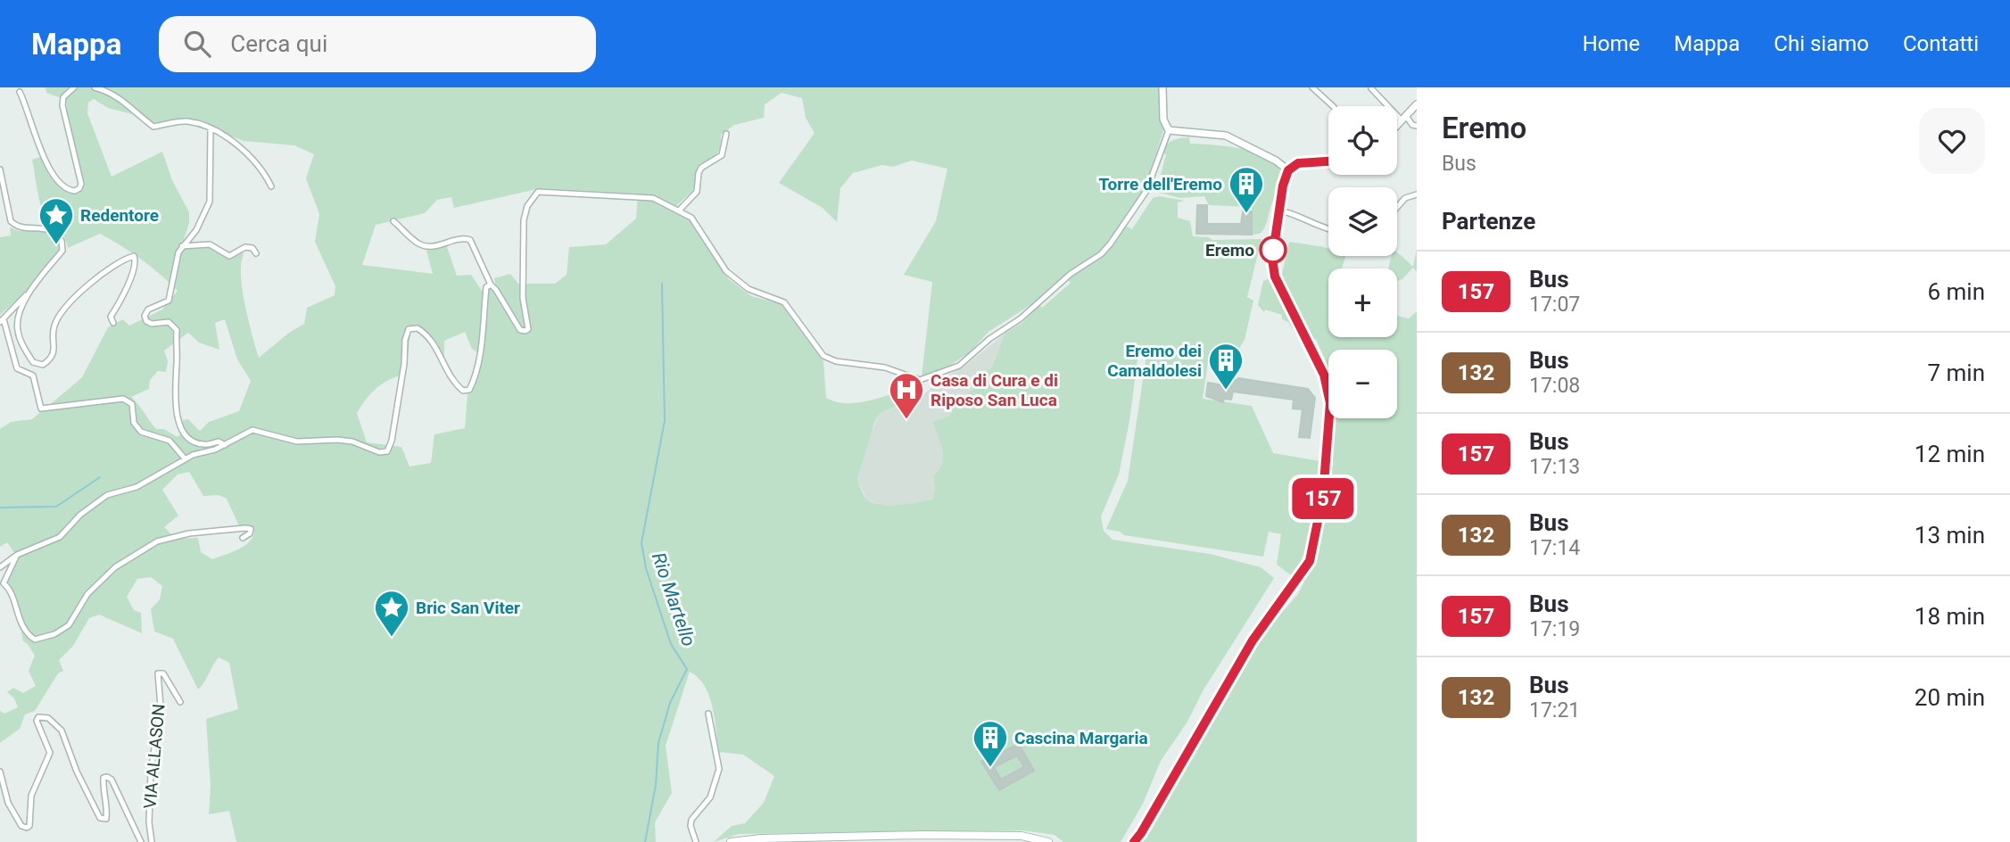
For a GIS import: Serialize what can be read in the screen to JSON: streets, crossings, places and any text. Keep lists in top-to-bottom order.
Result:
{
  "streets": {
    "street": ["VIA ALLASON"]
  },
  "water": ["Rio Martello"],
  "places": {
    "building": ["Torre dell'Eremo", "Eremo dei Camaldolesi", "Cascina Margaria"],
    "place": ["Redentore", "Bric San Viter"],
    "other": ["Eremo"],
    "hospital": ["Casa di Cura e di Riposo San Luca"]
  },
  "lines": ["bus line 157"],
  "page": {
    "header": "Mappa",
    "search": "Cerca qui",
    "nav": [
      "Home",
      "Mappa",
      "Chi siamo",
      "Contatti"
    ],
    "on_map": "157",
    "heading": [
      ["Eremo", "Bus"],
      "Partenze"
    ],
    "map_buttons": ["+", "−"],
    "list": [
      {
        "mark": "157",
        "name": "Bus",
        "note": "17:07",
        "value": "6 min"
      },
      {
        "mark": "132",
        "name": "Bus",
        "note": "17:08",
        "value": "7 min"
      },
      {
        "mark": "157",
        "name": "Bus",
        "note": "17:13",
        "value": "12 min"
      },
      {
        "mark": "132",
        "name": "Bus",
        "note": "17:14",
        "value": "13 min"
      },
      {
        "mark": "157",
        "name": "Bus",
        "note": "17:19",
        "value": "18 min"
      },
      {
        "mark": "132",
        "name": "Bus",
        "note": "17:21",
        "value": "20 min"
      }
    ]
  }
}
